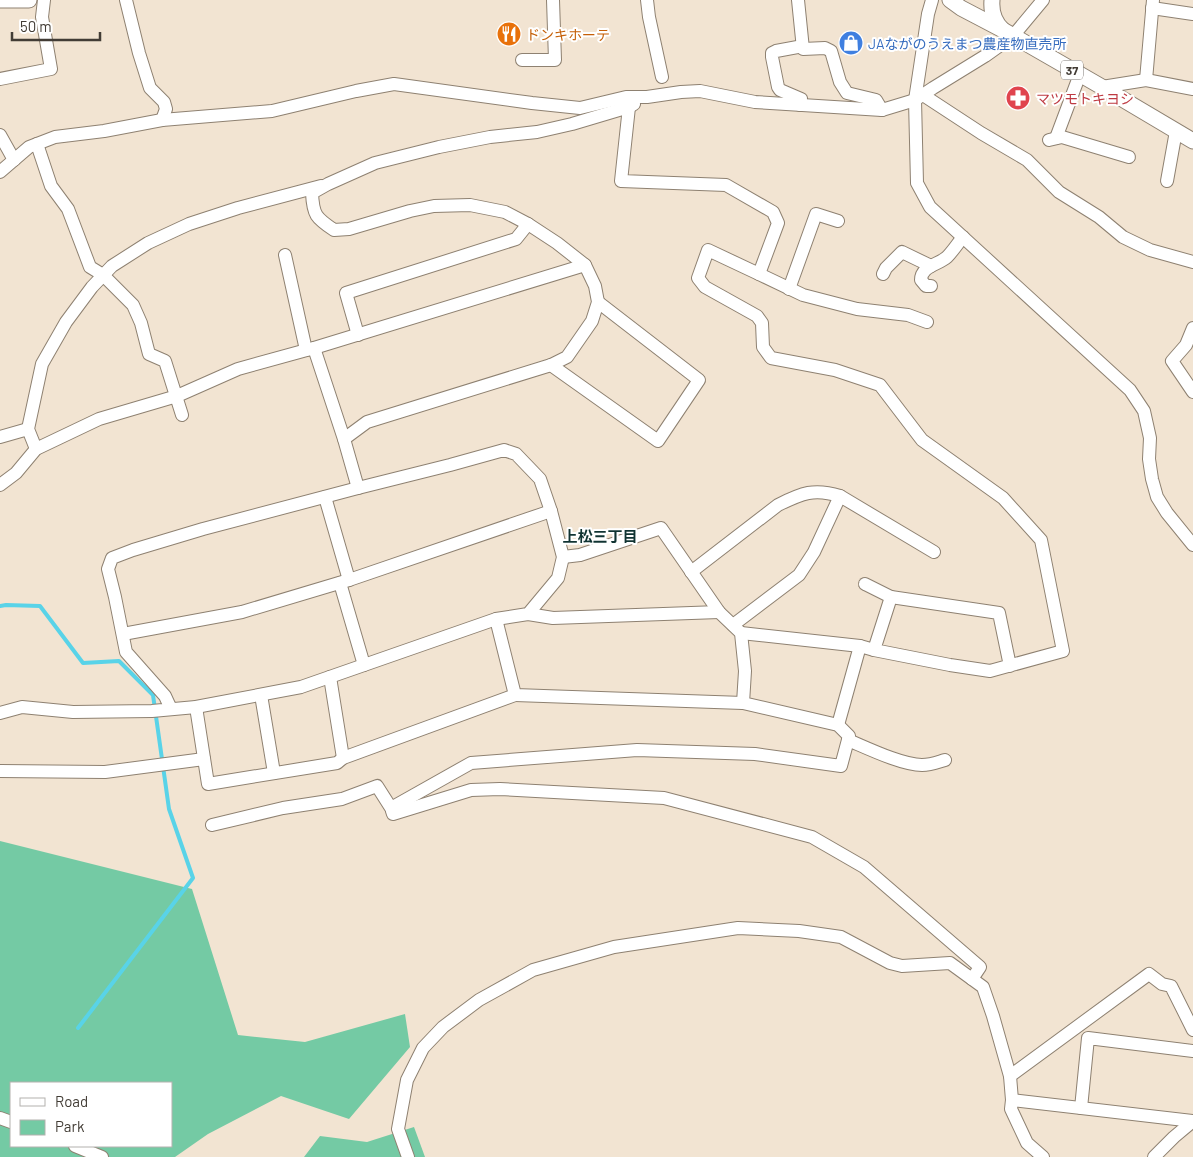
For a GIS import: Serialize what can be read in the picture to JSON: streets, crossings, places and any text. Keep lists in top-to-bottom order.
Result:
{
  "streets": {
    "main road": ["37"]
  },
  "districts": ["上松三丁目"],
  "places": {
    "restaurant": ["ドンキホーテ"],
    "shop": ["JAながのうえまつ農産物直売所"],
    "pharmacy": ["マツモトキヨシ"]
  },
  "legend": ["Road", "Park"],
  "scale_bar": "50 m"
}
